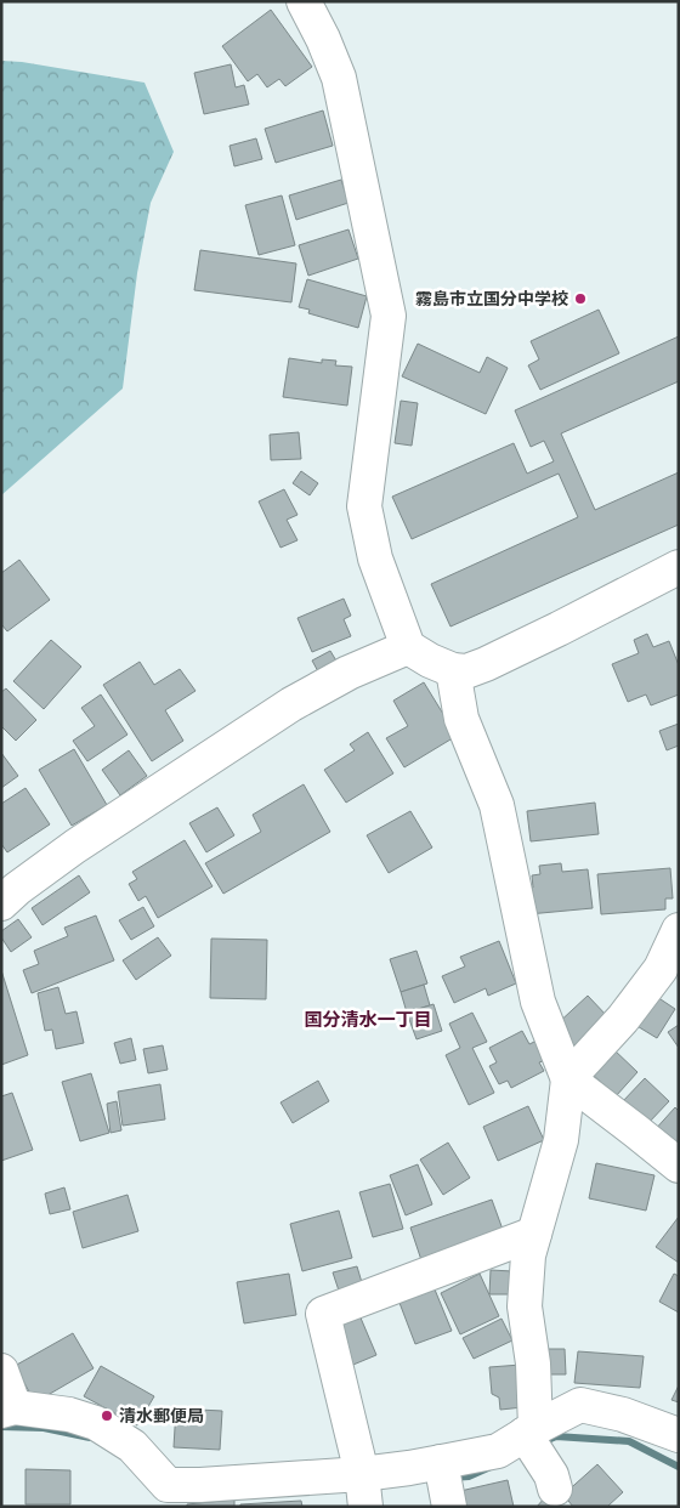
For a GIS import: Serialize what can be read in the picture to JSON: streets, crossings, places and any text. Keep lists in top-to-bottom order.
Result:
{
  "districts": ["国分清水一丁目"],
  "places": ["霧島市立国分中学校", "清水郵便局"]
}
